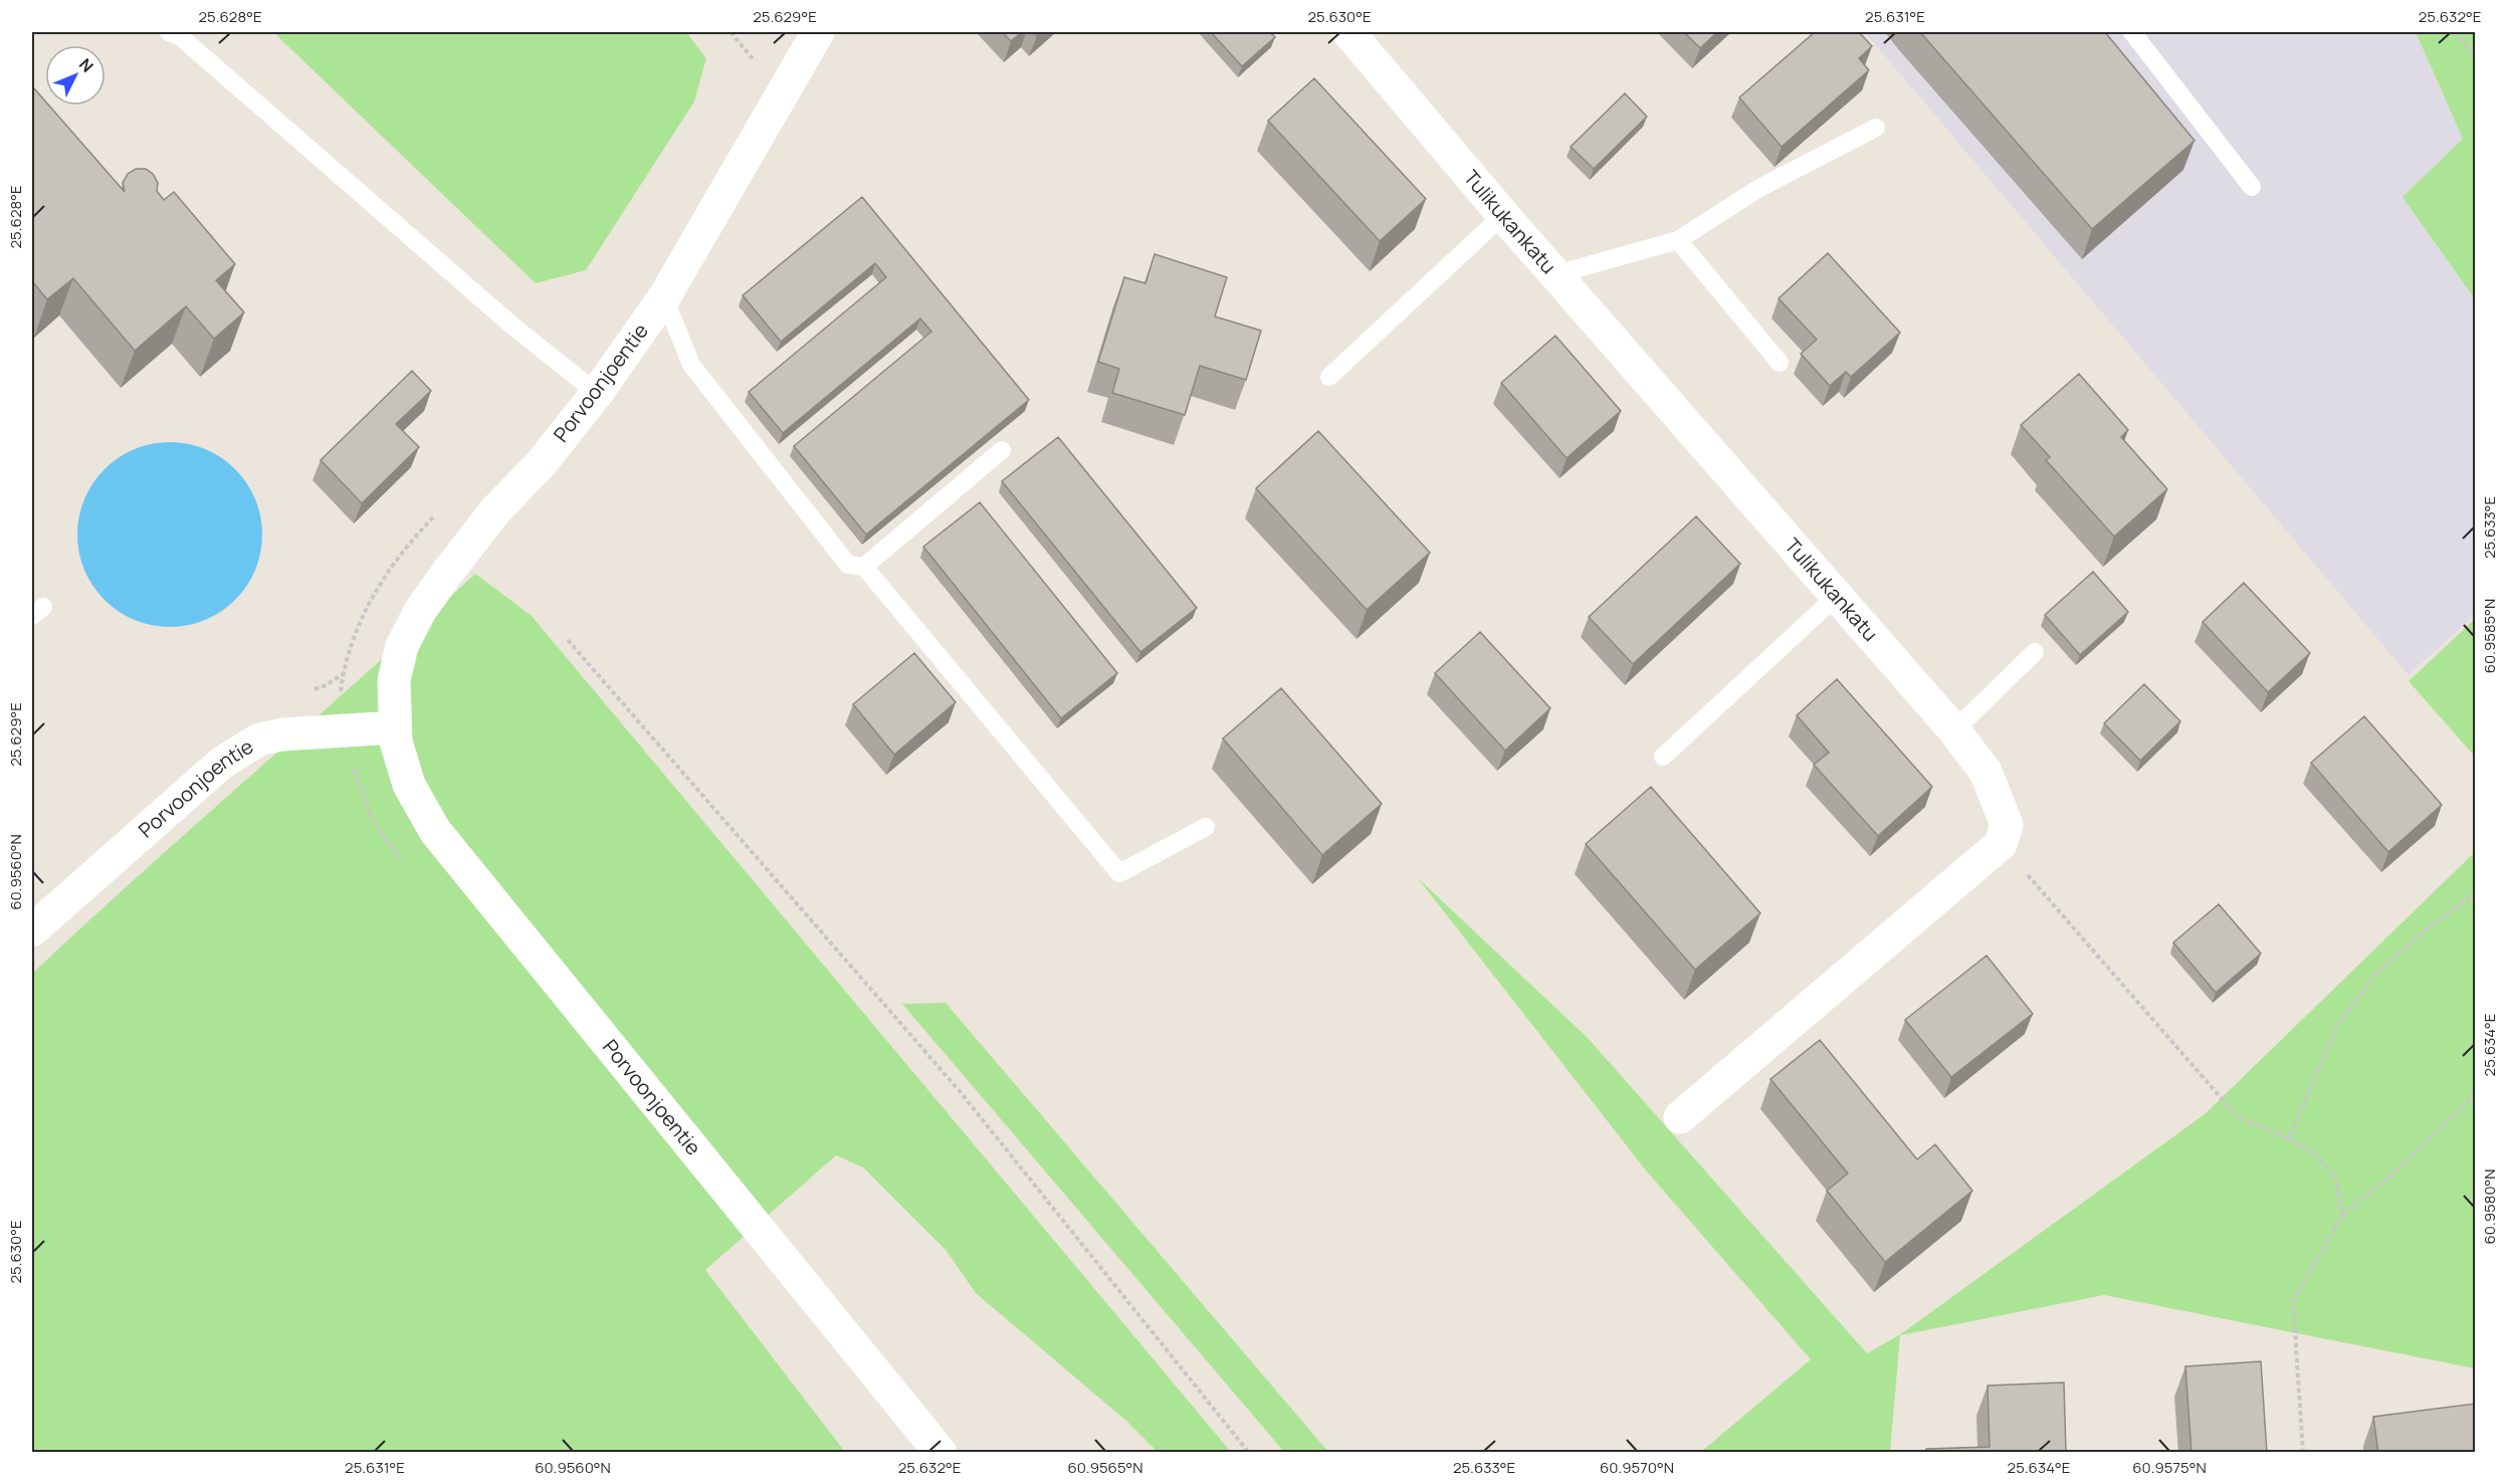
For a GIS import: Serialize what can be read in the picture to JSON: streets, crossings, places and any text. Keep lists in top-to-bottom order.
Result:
{
  "streets": {
    "street": ["Tulikukankatu", "Porvoonjoentie"]
  },
  "north": "top right",
  "coordinates": [
    "25.628°E",
    "25.629°E",
    "25.630°E",
    "25.631°E",
    "25.632°E",
    "25.633°E",
    "60.9585°N",
    "60.9560°N",
    "25.634°E",
    "60.9580°N",
    "60.9565°N",
    "60.9570°N",
    "60.9575°N"
  ]
}
